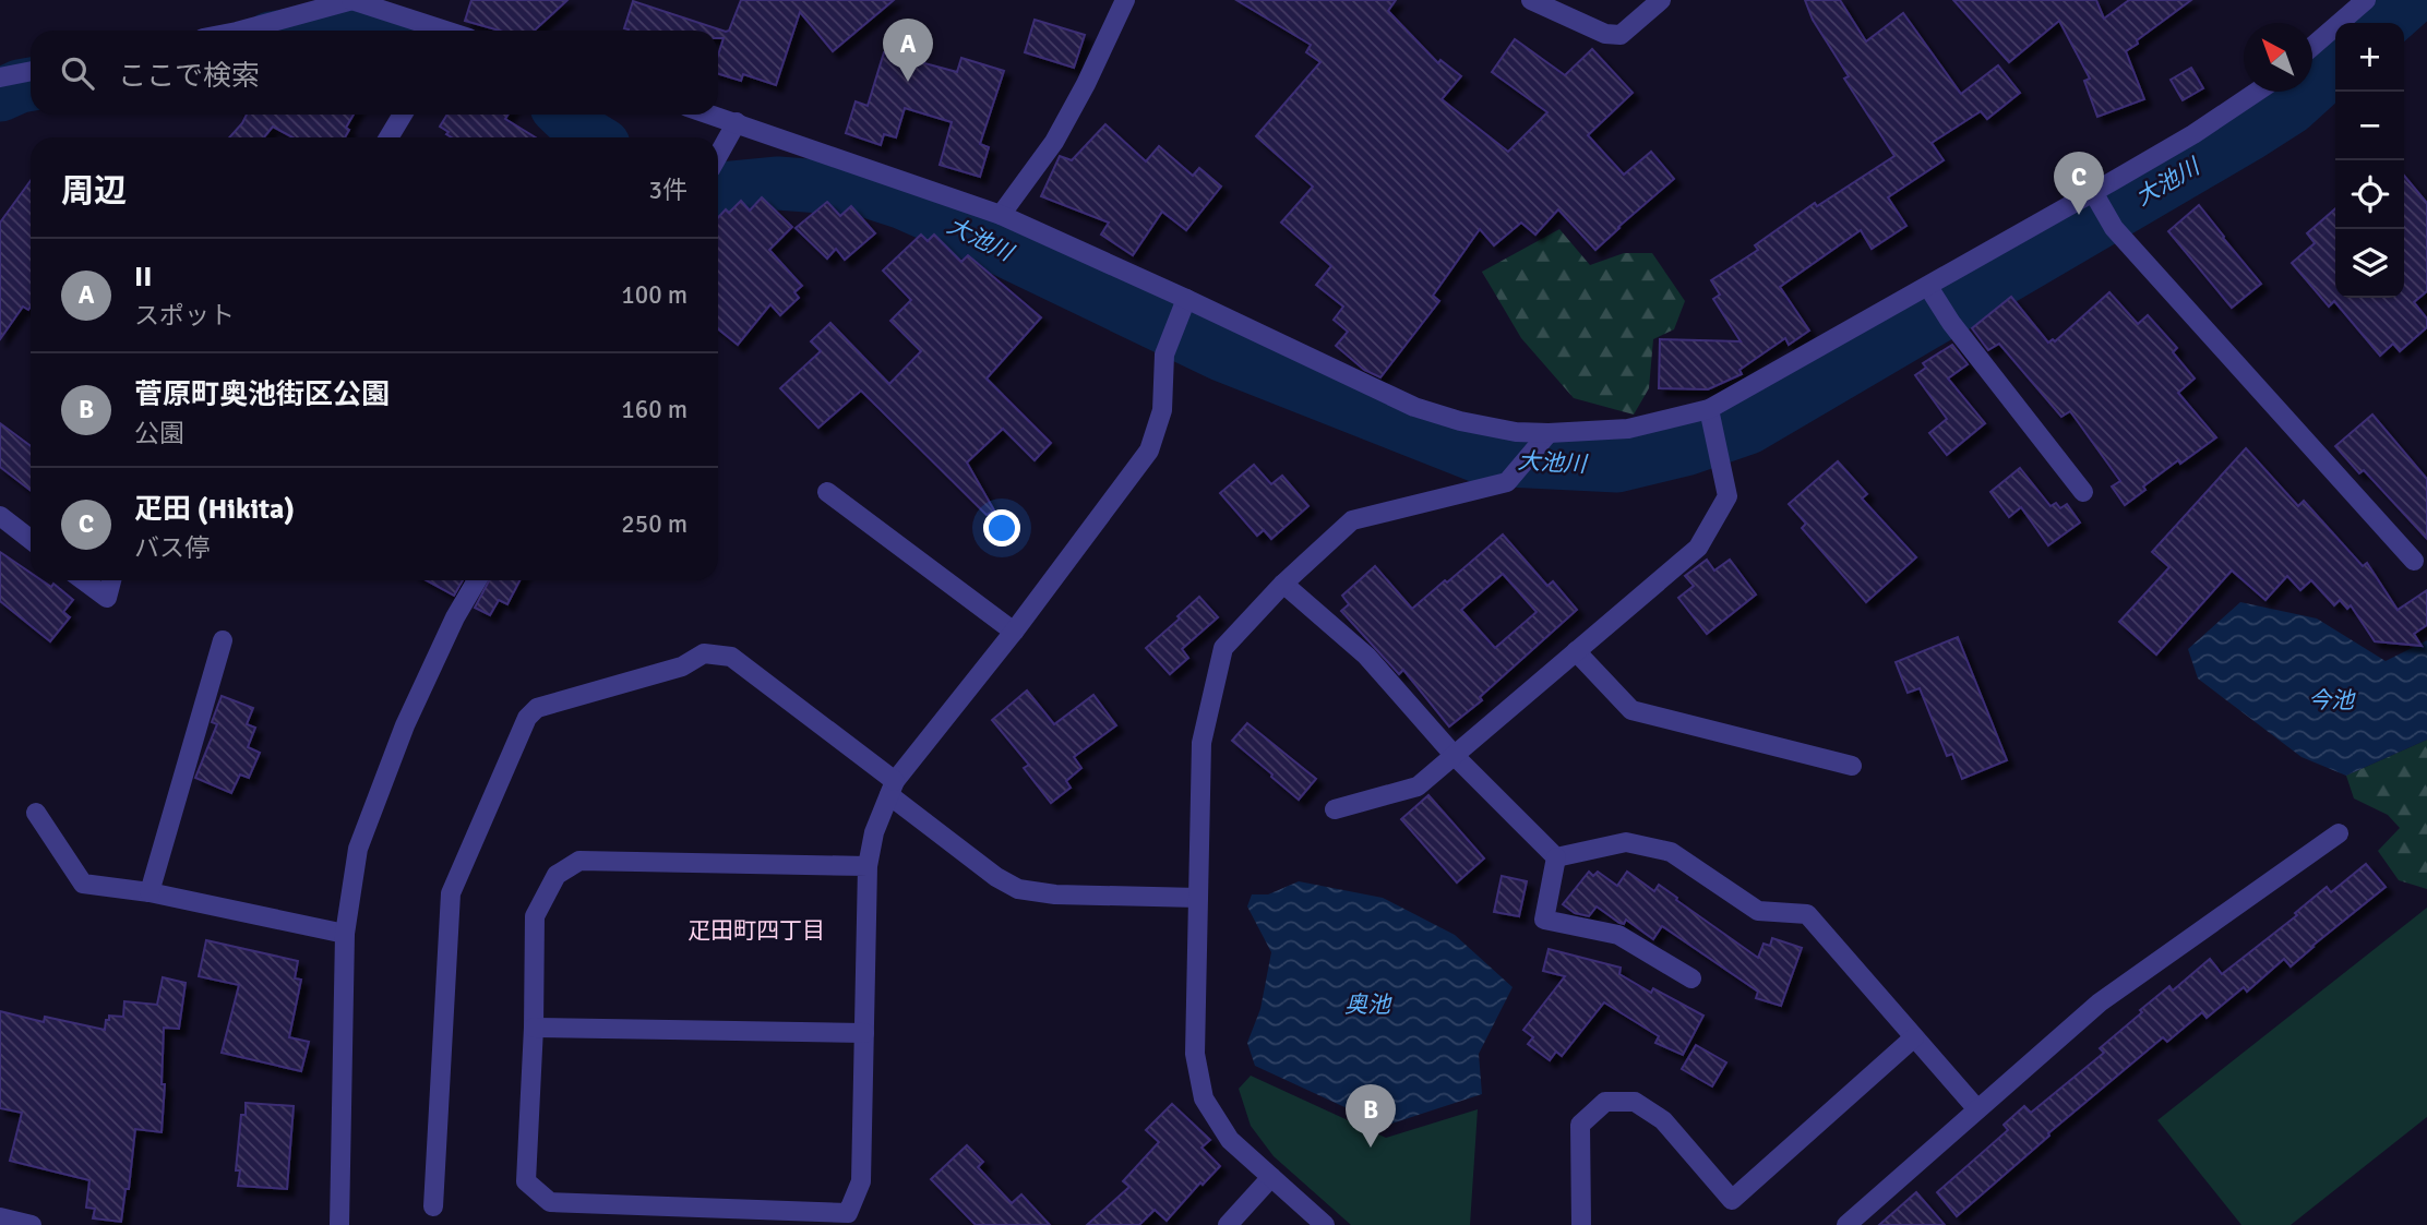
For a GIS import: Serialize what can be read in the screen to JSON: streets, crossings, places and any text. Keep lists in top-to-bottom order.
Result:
{
  "districts": ["疋田町四丁目"],
  "water": ["大池川", "今池", "奥池"],
  "north": "top left",
  "page": {
    "pins": ["A", "C", "B"],
    "map_buttons": ["+", "−"],
    "search": "ここで検索",
    "heading": ["周辺", "3件"],
    "list": [
      {
        "mark": "A",
        "name": "II",
        "note": "スポット",
        "value": "100 m"
      },
      {
        "mark": "B",
        "name": "菅原町奥池街区公園",
        "note": "公園",
        "value": "160 m"
      },
      {
        "mark": "C",
        "name": "疋田 (Hikita)",
        "note": "バス停",
        "value": "250 m"
      }
    ]
  }
}
